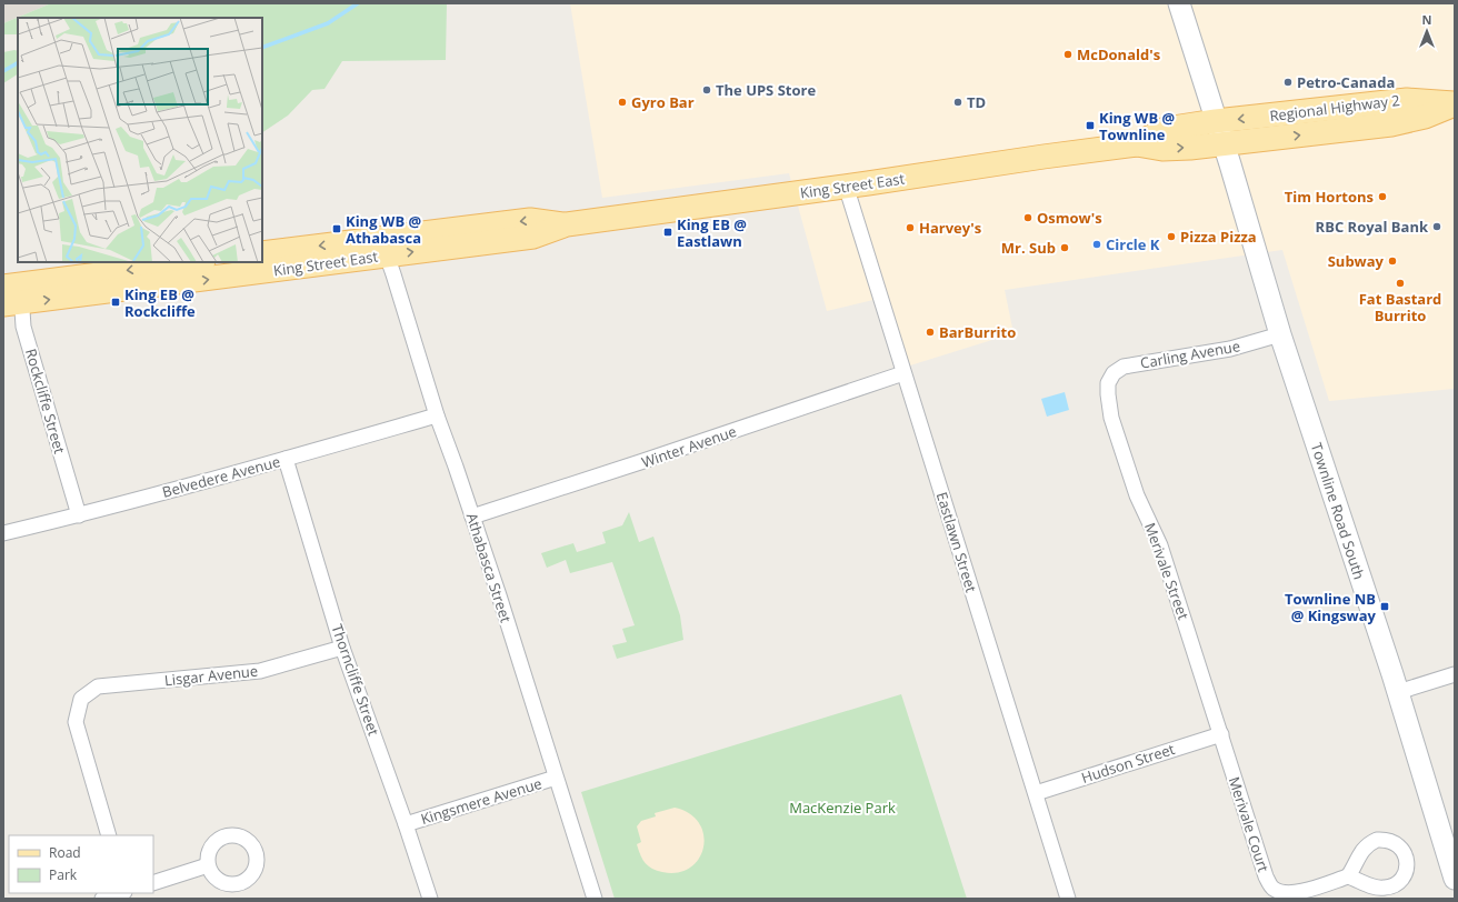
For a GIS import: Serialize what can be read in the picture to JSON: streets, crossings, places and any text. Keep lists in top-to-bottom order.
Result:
{
  "streets": {
    "main road": ["Regional Highway 2", "King Street East", "Townline Road South"],
    "street": [
      "Carling Avenue",
      "Rockcliffe Street",
      "Winter Avenue",
      "Belvedere Avenue",
      "Eastlawn Street",
      "Athabasca Street",
      "Merivale Street",
      "Lisgar Avenue",
      "Thorncliffe Street",
      "Hudson Street",
      "Kingsmere Avenue",
      "Merivale Court"
    ]
  },
  "crossings": [
    ["Regional Highway 2", "King Street East"],
    ["Regional Highway 2", "Townline Road South"],
    ["King Street East", "Rockcliffe Street"],
    ["King Street East", "Townline Road South"],
    ["King Street East", "Eastlawn Street"],
    ["King Street East", "Athabasca Street"],
    ["Carling Avenue", "Townline Road South"],
    ["Carling Avenue", "Merivale Street"],
    ["Rockcliffe Street", "Belvedere Avenue"],
    ["Winter Avenue", "Eastlawn Street"],
    ["Winter Avenue", "Athabasca Street"],
    ["Belvedere Avenue", "Athabasca Street"],
    ["Belvedere Avenue", "Thorncliffe Street"],
    ["Eastlawn Street", "Hudson Street"],
    ["Athabasca Street", "Kingsmere Avenue"],
    ["Merivale Street", "Hudson Street"],
    ["Merivale Street", "Merivale Court"],
    ["Lisgar Avenue", "Thorncliffe Street"],
    ["Thorncliffe Street", "Kingsmere Avenue"],
    ["Hudson Street", "Merivale Court"]
  ],
  "parks": ["MacKenzie Park"],
  "places": {
    "other": [
      "McDonald's",
      "Petro-Canada",
      "The UPS Store",
      "Gyro Bar",
      "TD",
      "Tim Hortons",
      "Osmow's",
      "RBC Royal Bank",
      "Harvey's",
      "Pizza Pizza",
      "Circle K",
      "Mr. Sub",
      "Subway",
      "Fat Bastard Burrito",
      "BarBurrito"
    ],
    "transit": [
      "King WB @ Townline",
      "King WB @ Athabasca",
      "King EB @ Eastlawn",
      "King EB @ Rockcliffe",
      "Townline NB @ Kingsway"
    ]
  },
  "legend": ["Road", "Park"],
  "north": "top"
}
